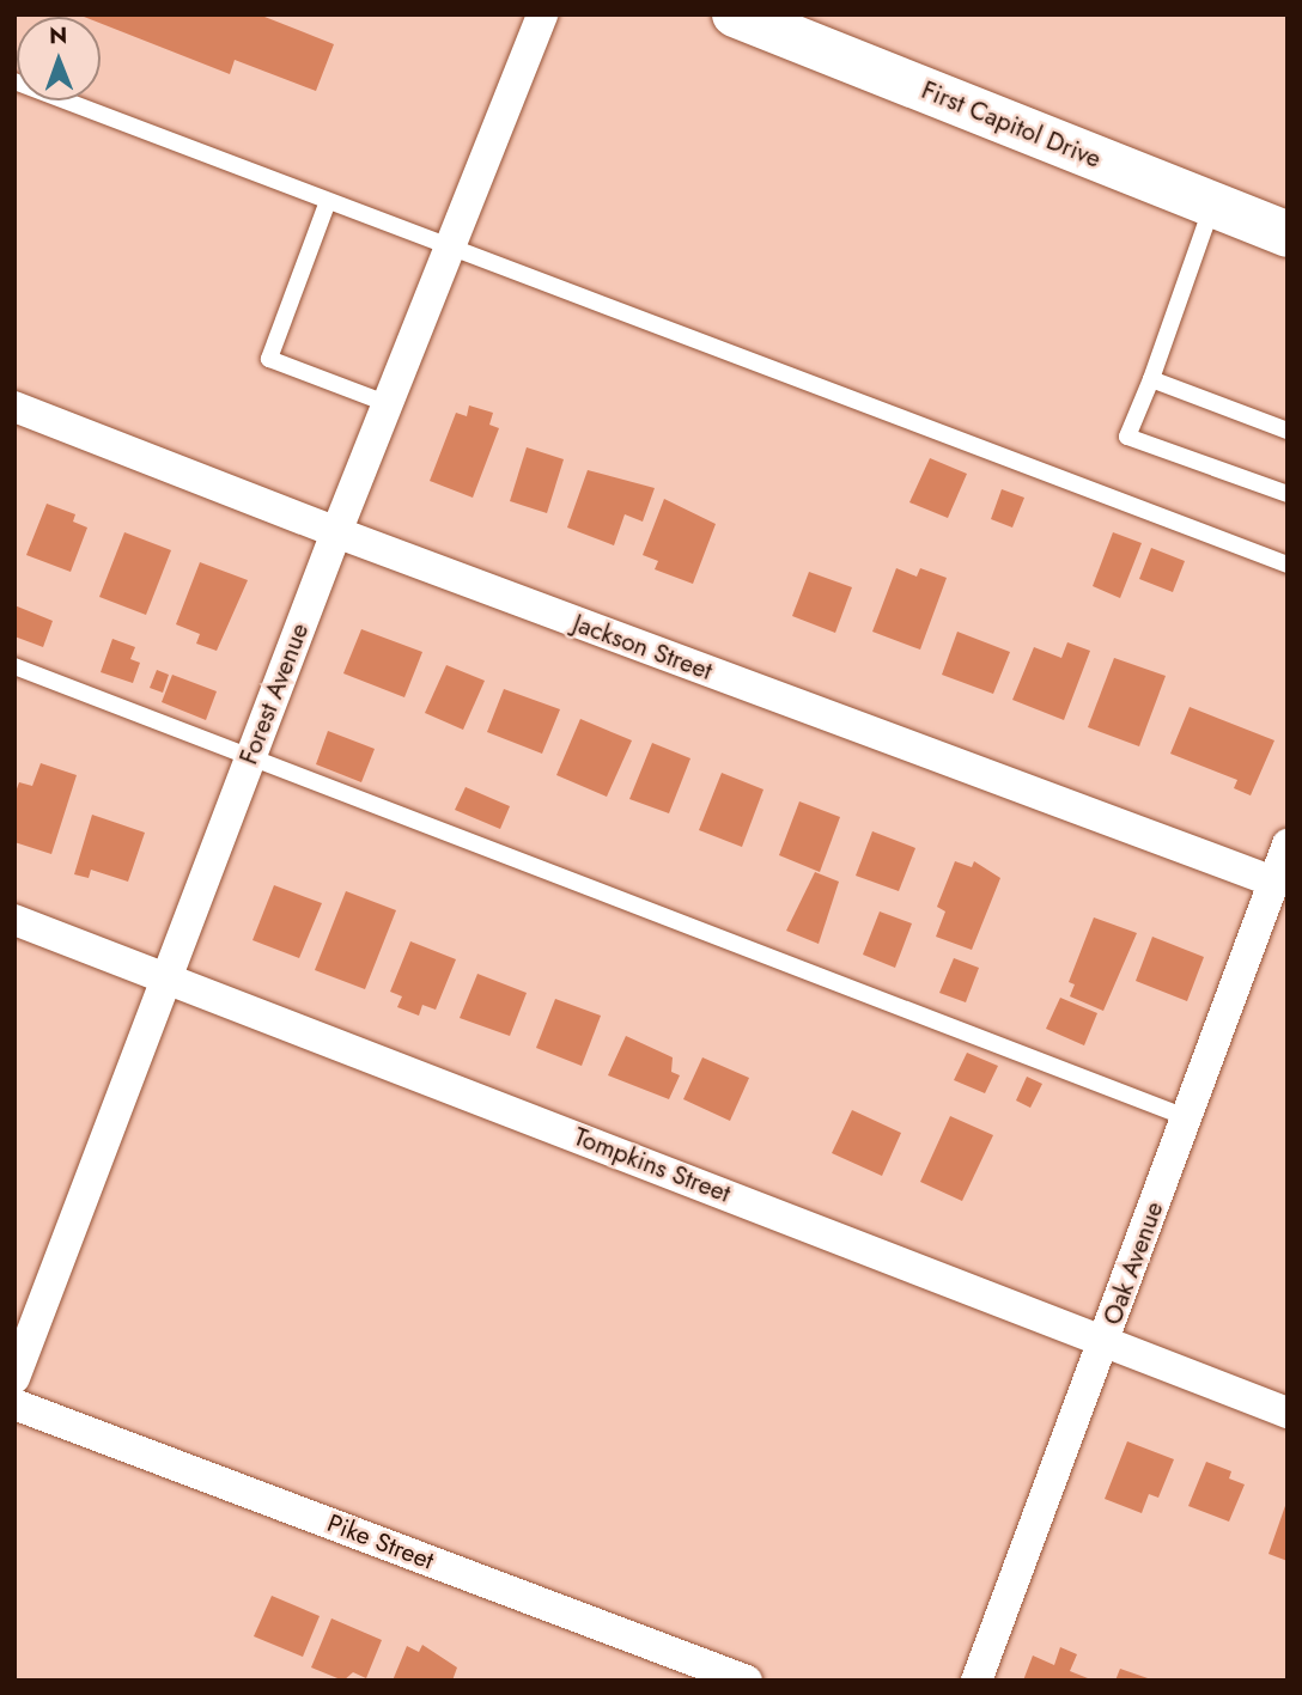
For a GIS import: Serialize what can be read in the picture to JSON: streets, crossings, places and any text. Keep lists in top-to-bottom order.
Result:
{
  "streets": {
    "main road": ["First Capitol Drive"],
    "street": [
      "Jackson Street",
      "Forest Avenue",
      "Tompkins Street",
      "Oak Avenue",
      "Pike Street"
    ]
  },
  "crossings": [
    ["Jackson Street", "Forest Avenue"],
    ["Jackson Street", "Oak Avenue"],
    ["Forest Avenue", "Tompkins Street"],
    ["Tompkins Street", "Oak Avenue"]
  ],
  "north": "top"
}
